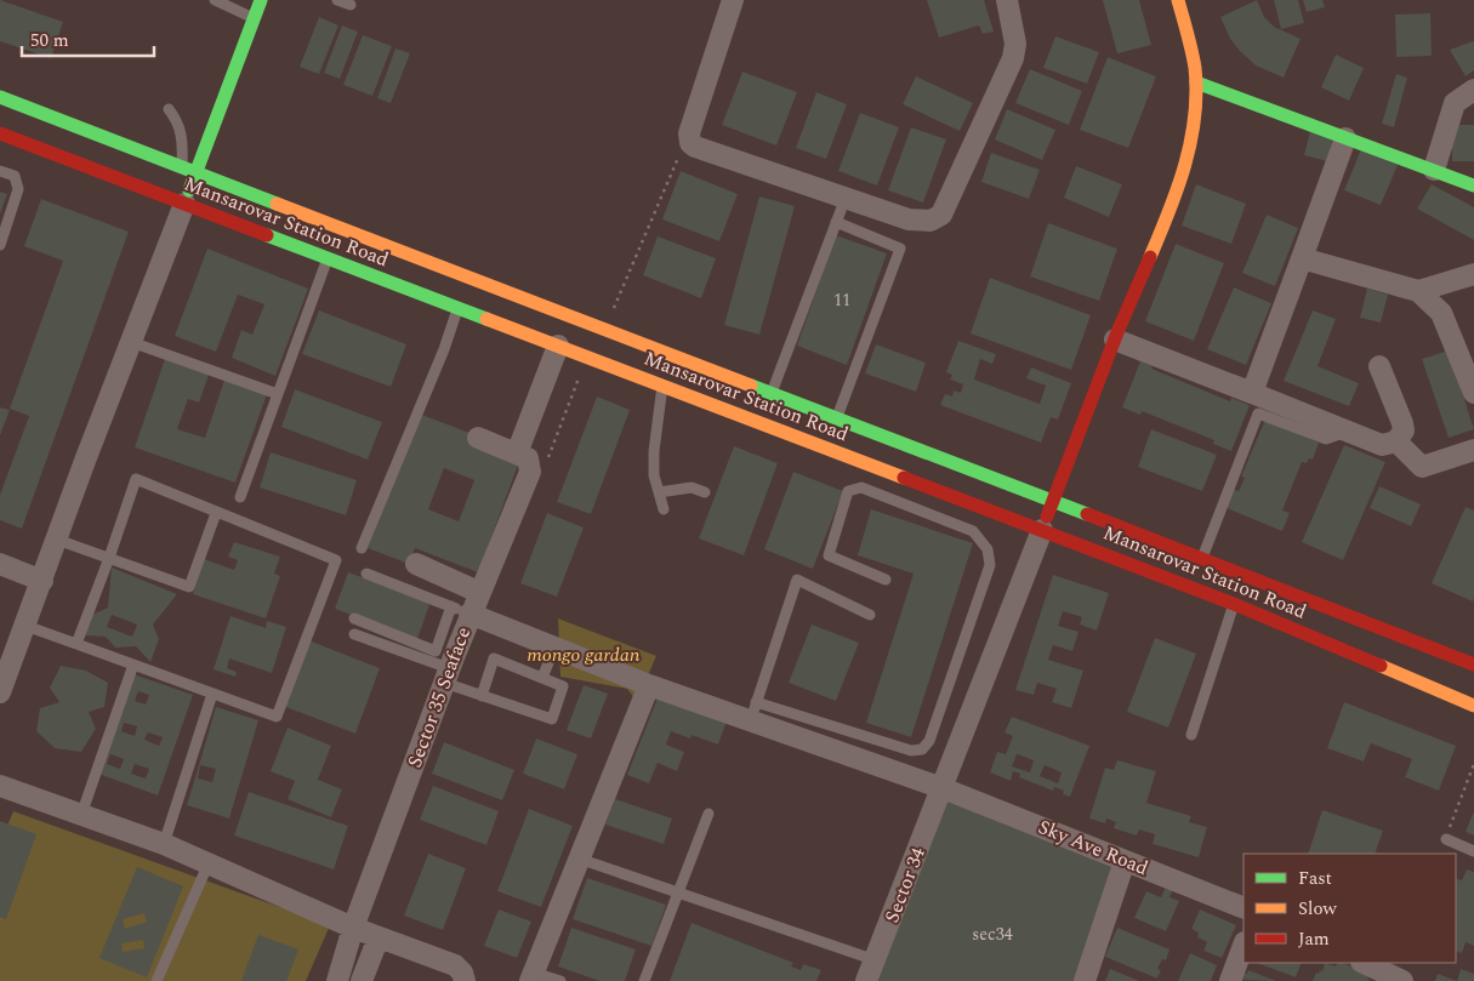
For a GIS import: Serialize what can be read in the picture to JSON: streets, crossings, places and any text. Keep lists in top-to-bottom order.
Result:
{
  "streets": {
    "main road": ["Mansarovar Station Road"],
    "street": ["Sector 35 Seaface", "Sky Ave Road", "Sector 34"]
  },
  "crossings": [
    ["Mansarovar Station Road", "Sector 34"],
    ["Sector 35 Seaface", "Sky Ave Road"],
    ["Sector 35 Seaface", "Sector 34"],
    ["Sky Ave Road", "Sector 34"]
  ],
  "parks": ["mongo gardan"],
  "house_numbers": ["11", "sec34"],
  "legend": ["Fast", "Slow", "Jam"],
  "scale_bar": "50 m"
}
